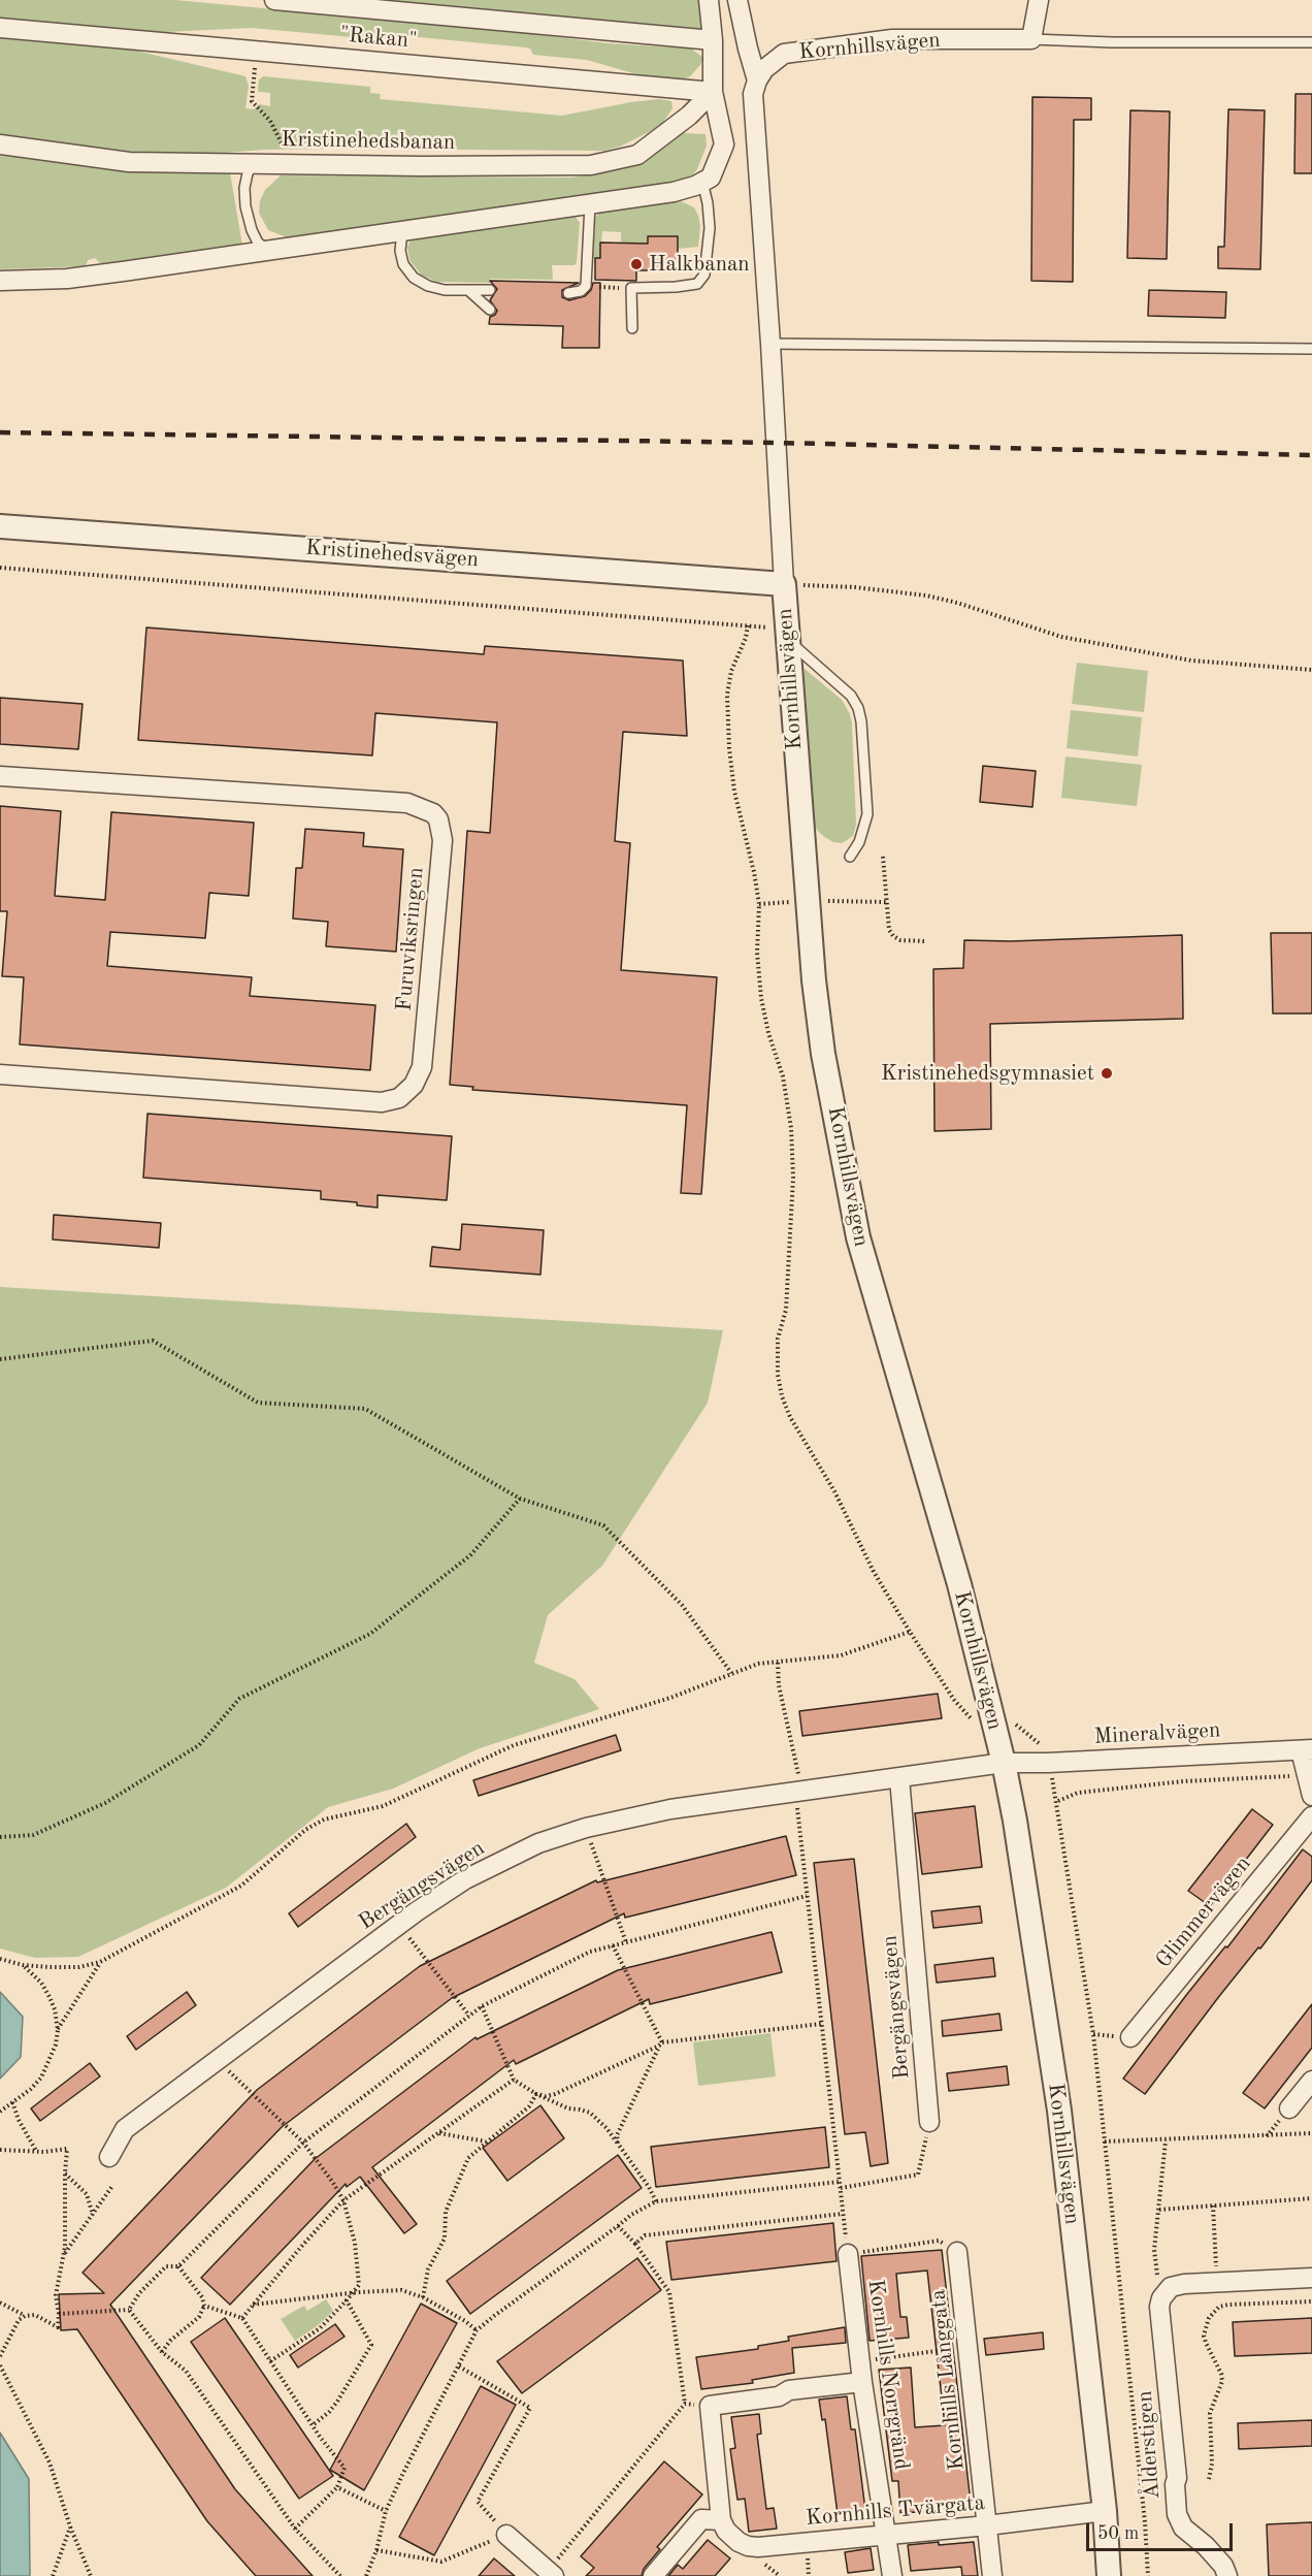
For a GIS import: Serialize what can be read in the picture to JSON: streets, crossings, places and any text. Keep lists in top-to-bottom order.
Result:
{
  "streets": {
    "street": [
      "\"Rakan\"",
      "Kornhillsvägen",
      "Kristinehedsbanan",
      "Kristinehedsvägen",
      "Furuviksringen",
      "Mineralvägen",
      "Bergängsvägen",
      "Glimmervägen",
      "Kornhills Norrgränd",
      "Kornhills Långgata",
      "Ålderstigen",
      "Kornhills Tvärgata"
    ]
  },
  "crossings": [
    ["\"Rakan\"", "Kristinehedsbanan"],
    ["Kornhillsvägen", "Kristinehedsvägen"],
    ["Kornhillsvägen", "Mineralvägen"],
    ["Kornhillsvägen", "Bergängsvägen"],
    ["Kornhillsvägen", "Kornhills Tvärgata"],
    ["Mineralvägen", "Bergängsvägen"],
    ["Kornhills Norrgränd", "Kornhills Tvärgata"],
    ["Kornhills Långgata", "Kornhills Tvärgata"]
  ],
  "places": ["Halkbanan", "Kristinehedsgymnasiet"],
  "scale_bar": "50 m"
}
